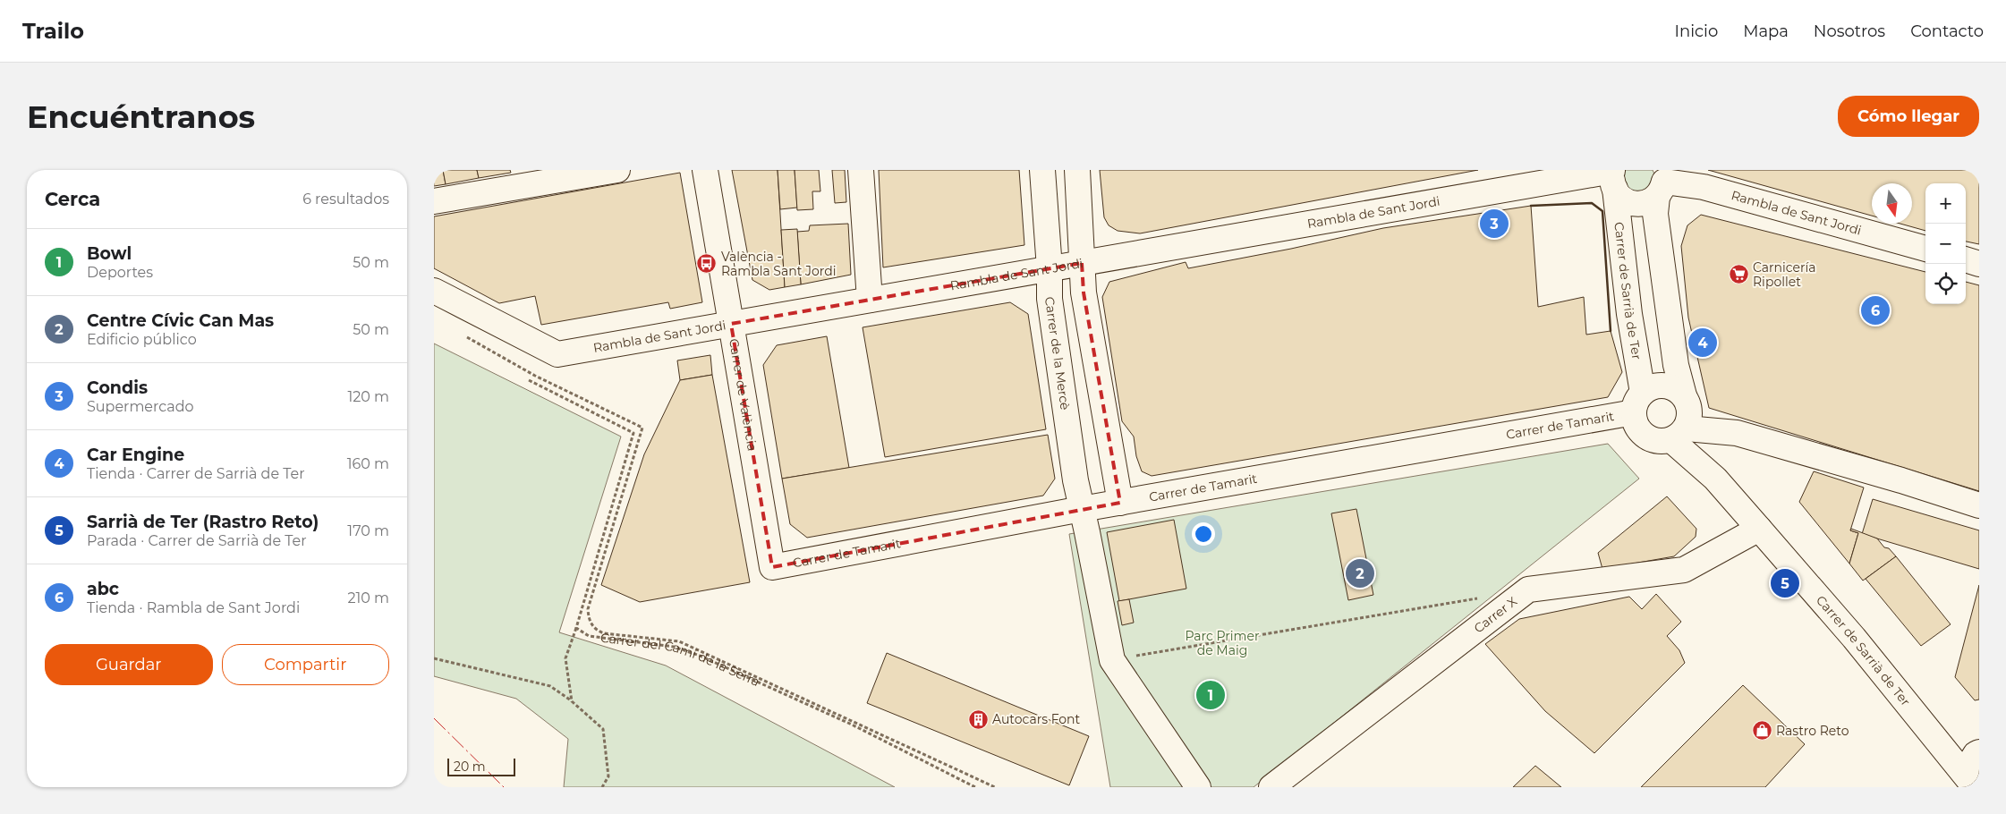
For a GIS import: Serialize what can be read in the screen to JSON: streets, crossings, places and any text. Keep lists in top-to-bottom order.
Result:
{
  "streets": {
    "street": [
      "Rambla de Sant Jordi",
      "Carrer de Sarrià de Ter",
      "Carrer de la Mercè",
      "Carrer de València",
      "Carrer de Tamarit",
      "Carrer X"
    ],
    "path": ["Carrer del Camí de la Serra"]
  },
  "crossings": [
    ["Rambla de Sant Jordi", "Carrer de Sarrià de Ter"],
    ["Rambla de Sant Jordi", "Carrer de la Mercè"],
    ["Rambla de Sant Jordi", "Carrer de València"],
    ["Carrer de Sarrià de Ter", "Carrer de Tamarit"],
    ["Carrer de Sarrià de Ter", "Carrer X"],
    ["Carrer de la Mercè", "Carrer de Tamarit"],
    ["Carrer de València", "Carrer de Tamarit"]
  ],
  "parks": ["Parc Primer de Maig"],
  "places": {
    "bus stop": ["València - Rambla Sant Jordi"],
    "supermarket": ["Carnicería Ripollet"],
    "building": ["Autocars Font"],
    "shop": ["Rastro Reto"]
  },
  "scale_bar": "20 m",
  "north": "bottom",
  "page": {
    "header": "Trailo",
    "nav": [
      "Inicio",
      "Mapa",
      "Nosotros",
      "Contacto"
    ],
    "buttons": [
      "Cómo llegar",
      ["Guardar", "Compartir"]
    ],
    "title": "Encuéntranos",
    "heading": ["Cerca", "6 resultados"],
    "map_buttons": ["+", "−"],
    "pins": [
      "3",
      "6",
      "4",
      "2",
      "5",
      "1"
    ],
    "list": [
      {
        "mark": "1",
        "name": "Bowl",
        "note": "Deportes",
        "value": "50 m"
      },
      {
        "mark": "2",
        "name": "Centre Cívic Can Mas",
        "note": "Edificio público",
        "value": "50 m"
      },
      {
        "mark": "3",
        "name": "Condis",
        "note": "Supermercado",
        "value": "120 m"
      },
      {
        "mark": "4",
        "name": "Car Engine",
        "note": "Tienda · Carrer de Sarrià de Ter",
        "value": "160 m"
      },
      {
        "mark": "5",
        "name": "Sarrià de Ter (Rastro Reto)",
        "note": "Parada · Carrer de Sarrià de Ter",
        "value": "170 m"
      },
      {
        "mark": "6",
        "name": "abc",
        "note": "Tienda · Rambla de Sant Jordi",
        "value": "210 m"
      }
    ],
    "scale": "20 m"
  }
}
